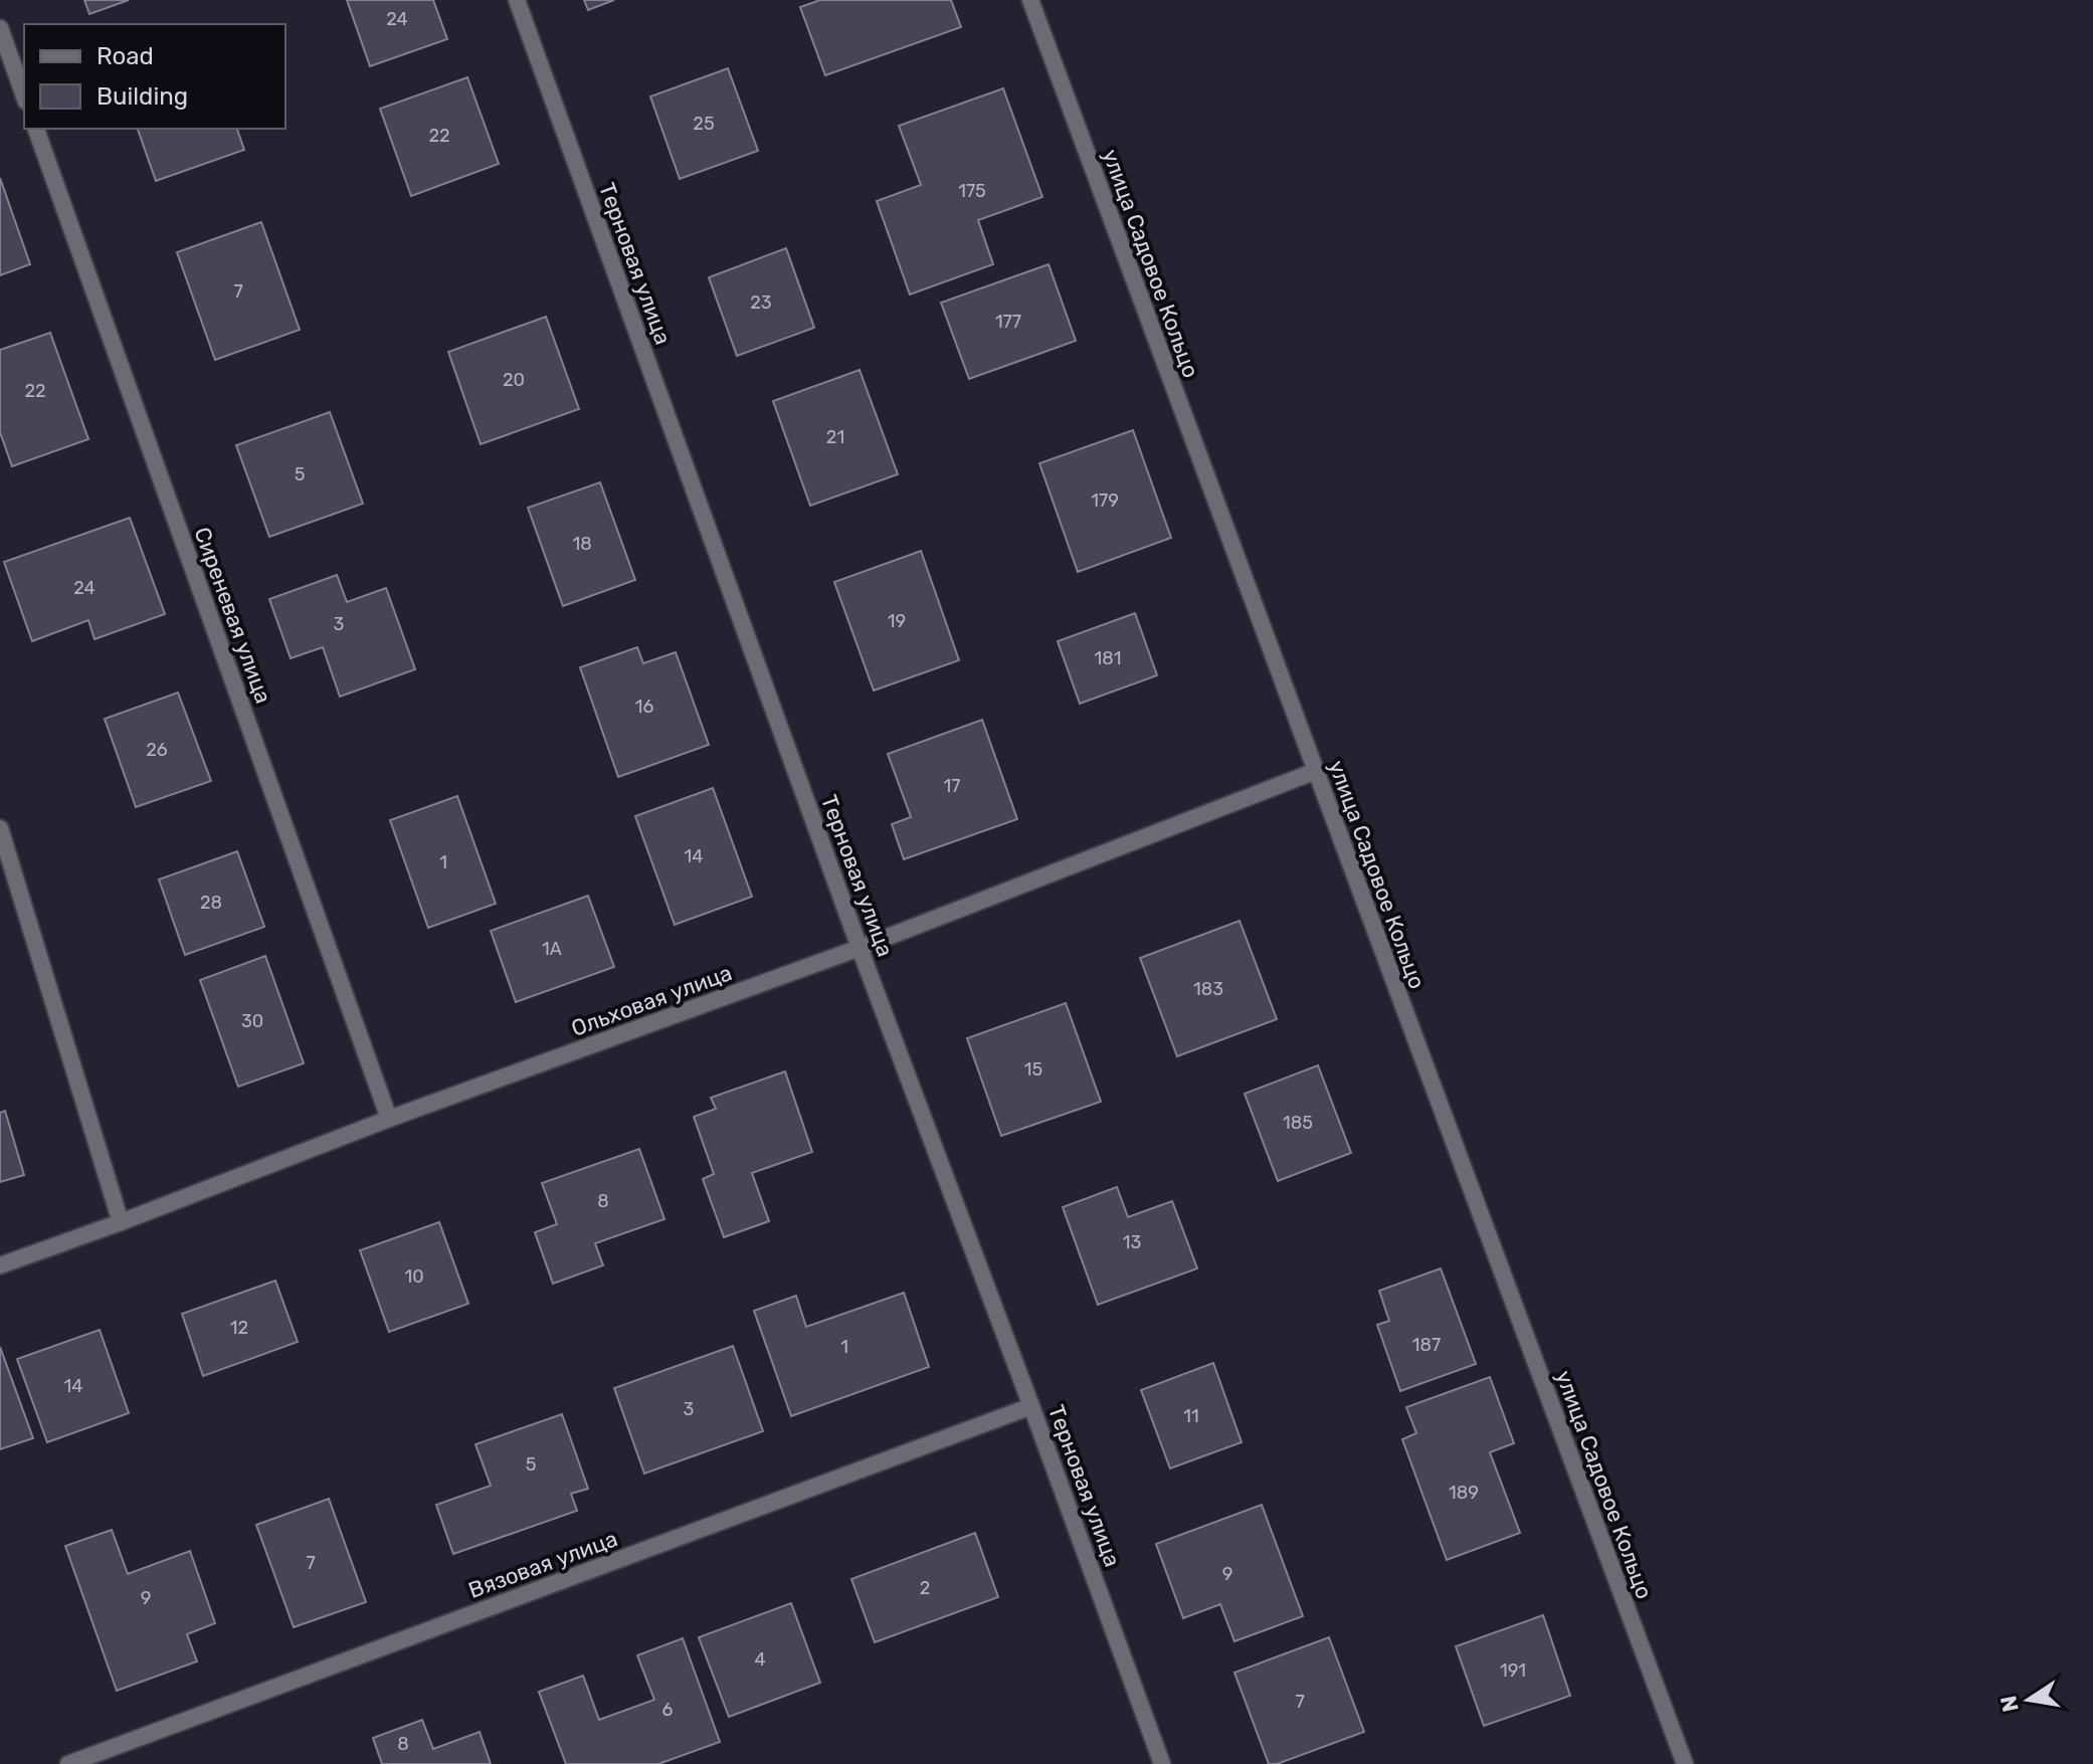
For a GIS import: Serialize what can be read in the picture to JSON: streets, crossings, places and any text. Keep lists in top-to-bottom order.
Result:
{
  "streets": {
    "street": [
      "Терновая улица",
      "улица Садовое Кольцо",
      "Сиреневая улица",
      "Ольховая улица",
      "Вязовая улица"
    ]
  },
  "crossings": [
    ["Терновая улица", "Ольховая улица"],
    ["Терновая улица", "Вязовая улица"],
    ["улица Садовое Кольцо", "Ольховая улица"],
    ["Сиреневая улица", "Ольховая улица"]
  ],
  "house_numbers": [
    "24",
    "25",
    "22",
    "175",
    "7",
    "23",
    "177",
    "20",
    "22",
    "21",
    "5",
    "179",
    "18",
    "24",
    "19",
    "3",
    "181",
    "16",
    "26",
    "17",
    "14",
    "1",
    "28",
    "1А",
    "183",
    "30",
    "15",
    "185",
    "8",
    "13",
    "10",
    "12",
    "187",
    "1",
    "14",
    "3",
    "11",
    "5",
    "189",
    "7",
    "9",
    "2",
    "9",
    "4",
    "191",
    "7",
    "6",
    "8"
  ],
  "legend": ["Road", "Building"],
  "north": "left"
}
